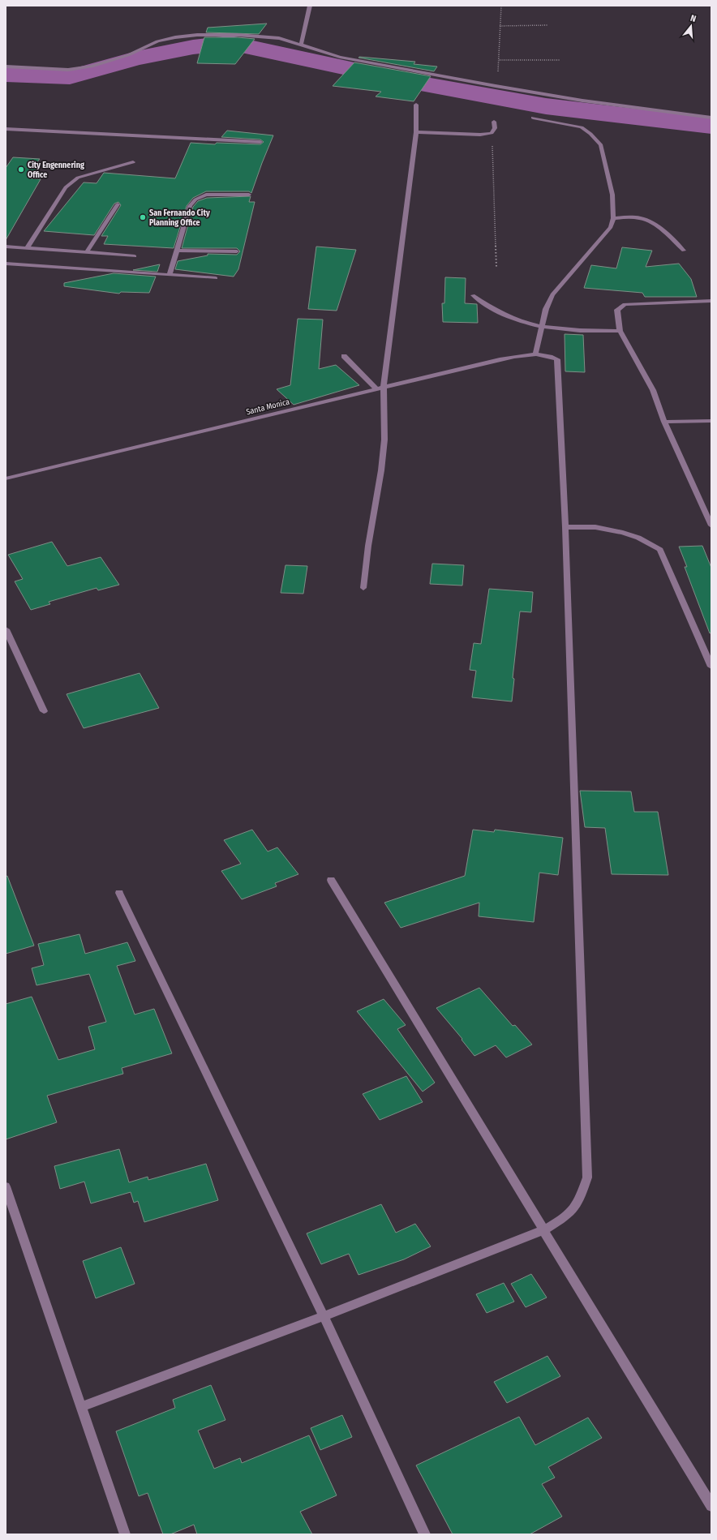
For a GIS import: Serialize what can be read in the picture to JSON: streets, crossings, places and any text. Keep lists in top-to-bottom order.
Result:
{
  "streets": {
    "street": ["Santa Monica"]
  },
  "places": ["City Engennering Office", "San Fernando City Planning Office"],
  "north": "top"
}
